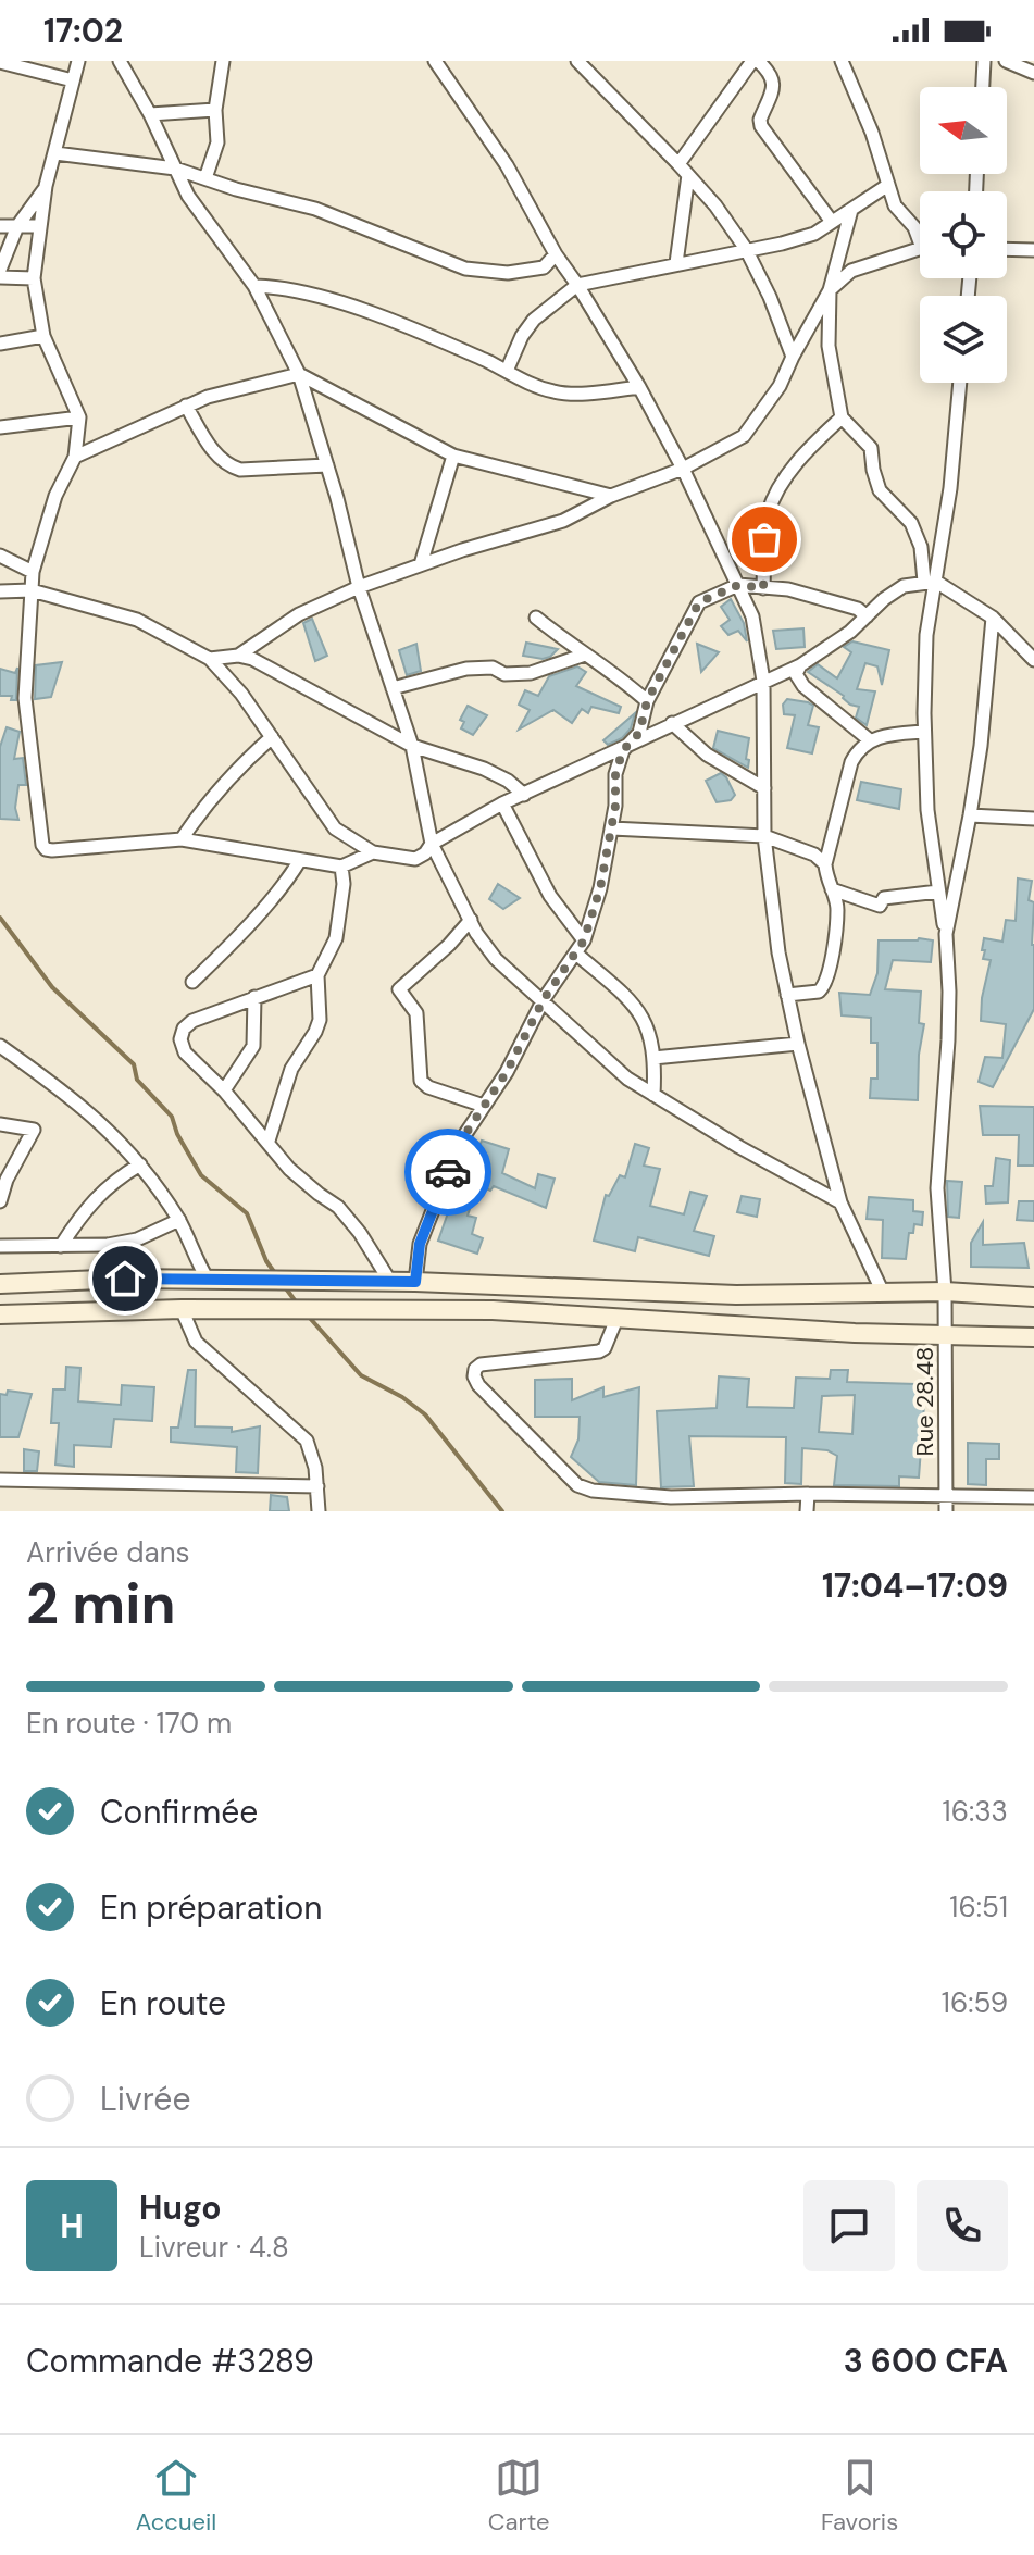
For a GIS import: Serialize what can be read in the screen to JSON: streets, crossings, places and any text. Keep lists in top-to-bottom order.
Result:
{
  "streets": {
    "street": ["Rue 28.48"]
  },
  "north": "left",
  "page": {
    "status": "17:02",
    "heading": ["2 min", "Arrivée dans", "17:04–17:09"],
    "panel": [
      "Hugo",
      "Livreur · 4.8",
      "Commande #3289",
      "3 600 CFA"
    ],
    "bar": "En route · 170 m",
    "list": [
      ["Confirmée", "16:33"],
      ["En préparation", "16:51"],
      ["En route", "16:59"],
      "Livrée"
    ],
    "round": "H",
    "tabs": ["Accueil", "Carte", "Favoris"]
  }
}
